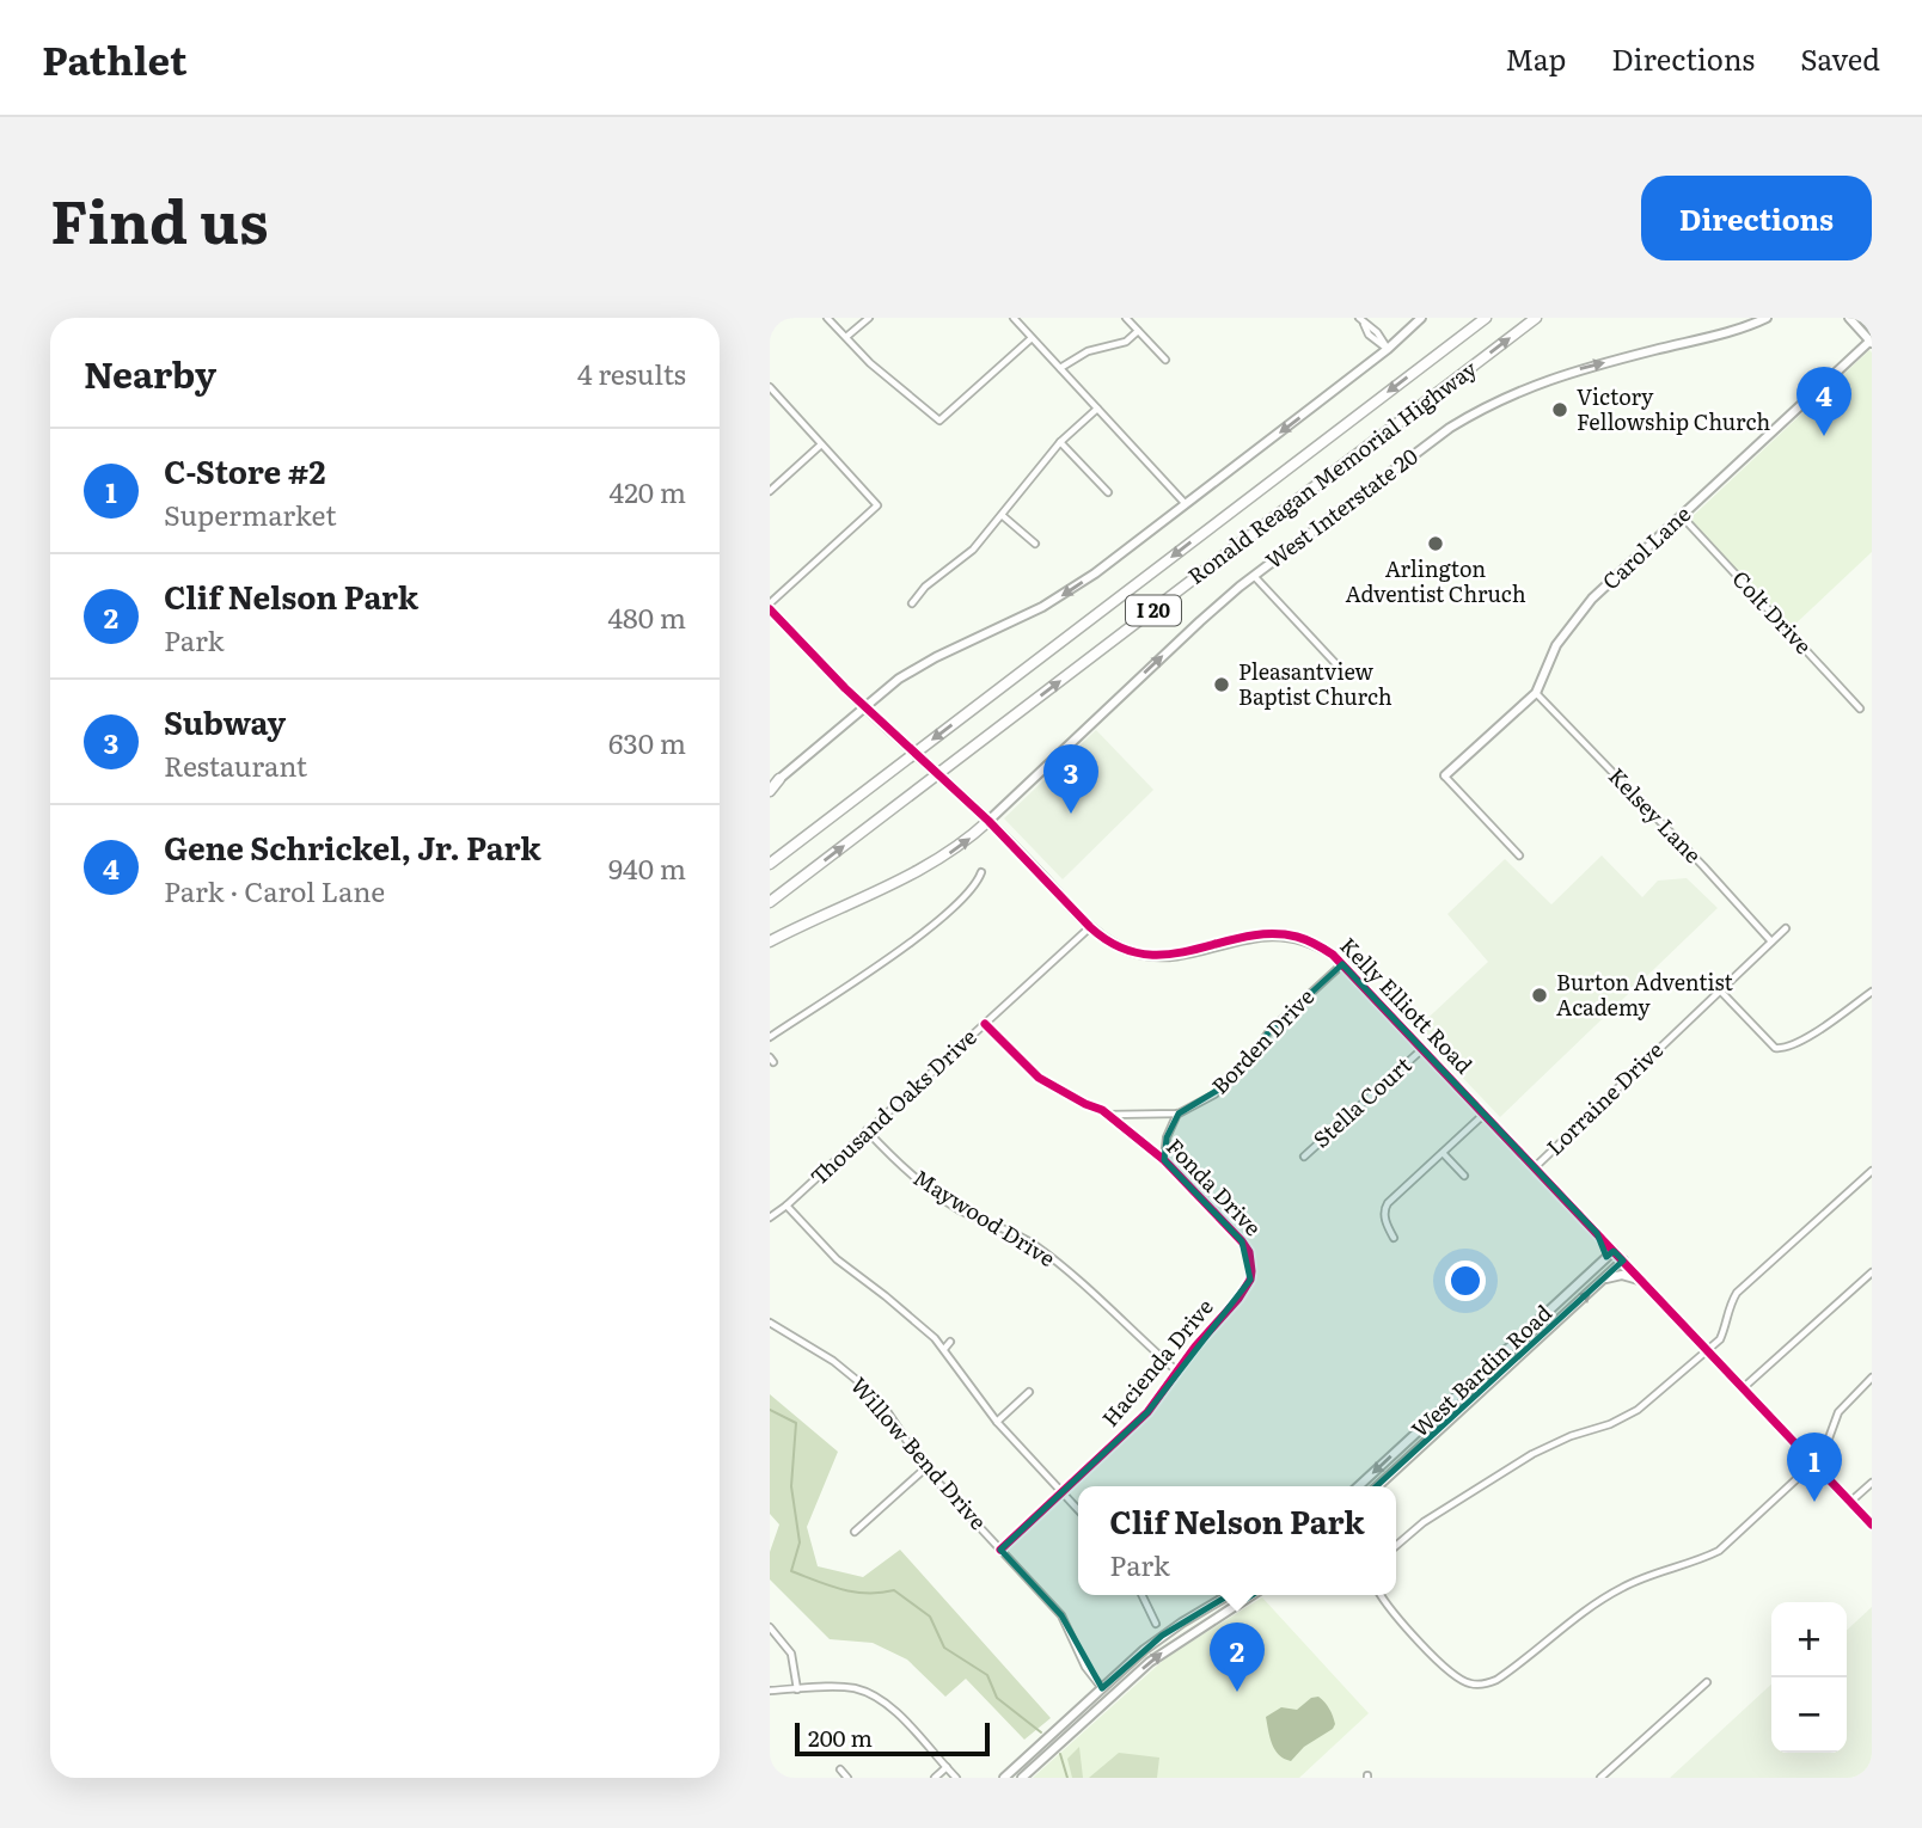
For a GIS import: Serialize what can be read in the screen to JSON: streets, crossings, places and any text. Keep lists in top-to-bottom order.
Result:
{
  "streets": {
    "highway": ["Ronald Reagan Memorial Highway", "I 20"],
    "street": [
      "West Interstate 20",
      "Carol Lane",
      "Colt Drive",
      "Kelsey Lane",
      "Kelly Elliott Road",
      "Borden Drive",
      "Lorraine Drive",
      "Stella Court",
      "Thousand Oaks Drive",
      "Fonda Drive",
      "Maywood Drive",
      "Hacienda Drive",
      "West Bardin Road",
      "Willow Bend Drive"
    ]
  },
  "crossings": [
    ["West Interstate 20", "Kelly Elliott Road"],
    ["Carol Lane", "Colt Drive"],
    ["Carol Lane", "Kelsey Lane"],
    ["Kelsey Lane", "Lorraine Drive"],
    ["Kelly Elliott Road", "Borden Drive"],
    ["Kelly Elliott Road", "Lorraine Drive"],
    ["Kelly Elliott Road", "Stella Court"],
    ["Kelly Elliott Road", "Thousand Oaks Drive"],
    ["Kelly Elliott Road", "West Bardin Road"],
    ["Borden Drive", "Fonda Drive"],
    ["Thousand Oaks Drive", "Fonda Drive"],
    ["Thousand Oaks Drive", "Maywood Drive"],
    ["Fonda Drive", "Hacienda Drive"],
    ["Maywood Drive", "Hacienda Drive"],
    ["Hacienda Drive", "Willow Bend Drive"]
  ],
  "one_way": ["West Interstate 20"],
  "places": [
    "Victory Fellowship Church",
    "Arlington Adventist Chruch",
    "Pleasantview Baptist Church",
    "Burton Adventist Academy"
  ],
  "scale_bar": "200 m",
  "page": {
    "header": "Pathlet",
    "nav": ["Map", "Directions", "Saved"],
    "title": "Find us",
    "buttons": "Directions",
    "heading": ["Nearby", "4 results"],
    "pins": [
      "4",
      "3",
      "1",
      "2"
    ],
    "list": [
      {
        "mark": "1",
        "name": "C-Store #2",
        "note": "Supermarket",
        "value": "420 m"
      },
      {
        "mark": "2",
        "name": "Clif Nelson Park",
        "note": "Park",
        "value": "480 m"
      },
      {
        "mark": "3",
        "name": "Subway",
        "note": "Restaurant",
        "value": "630 m"
      },
      {
        "mark": "4",
        "name": "Gene Schrickel, Jr. Park",
        "note": "Park · Carol Lane",
        "value": "940 m"
      }
    ],
    "popup": ["Clif Nelson Park", "Park"],
    "map_buttons": ["+", "−"],
    "scale": "200 m"
  }
}
